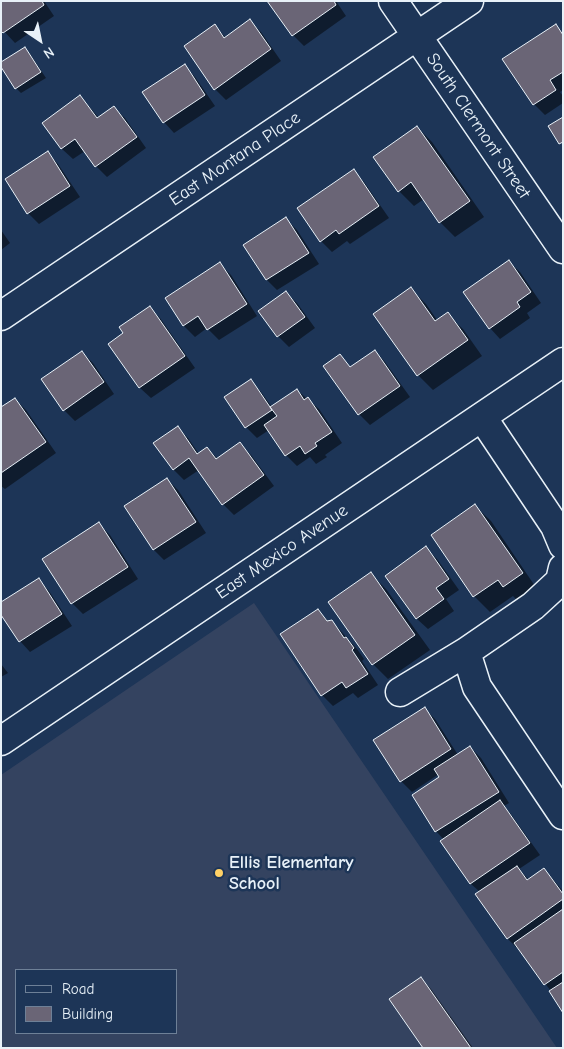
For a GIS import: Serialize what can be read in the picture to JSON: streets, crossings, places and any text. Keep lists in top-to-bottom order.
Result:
{
  "streets": {
    "street": ["South Clermont Street", "East Montana Place", "East Mexico Avenue"]
  },
  "crossings": [
    ["South Clermont Street", "East Montana Place"]
  ],
  "places": ["Ellis Elementary School"],
  "legend": ["Road", "Building"],
  "north": "bottom right"
}
